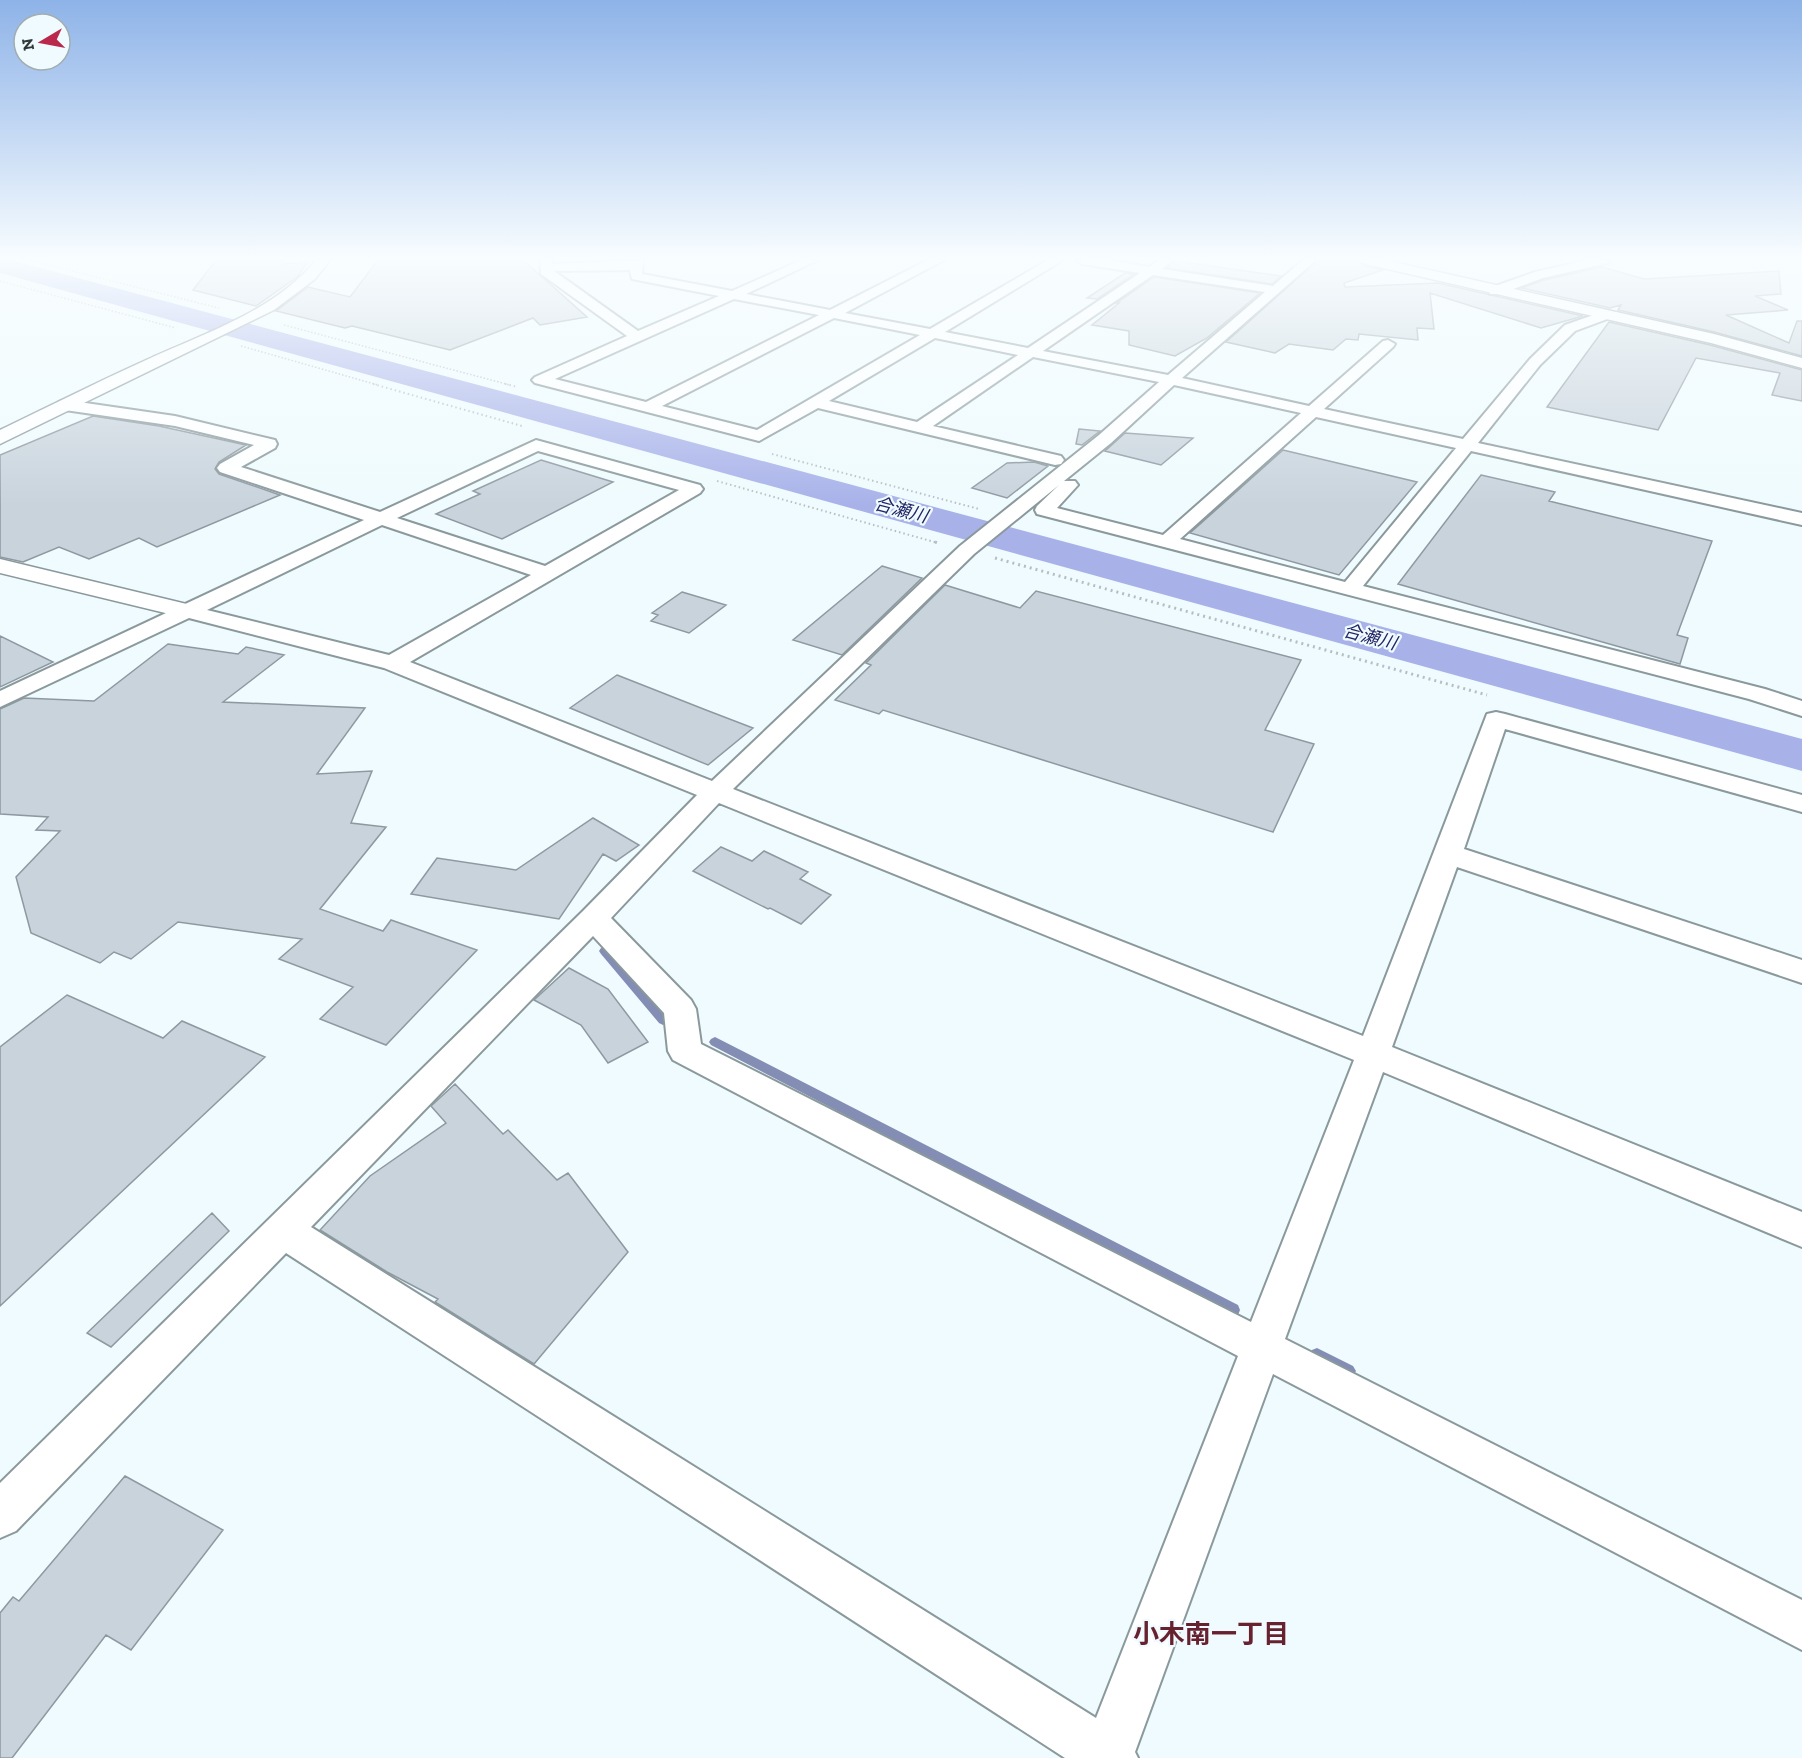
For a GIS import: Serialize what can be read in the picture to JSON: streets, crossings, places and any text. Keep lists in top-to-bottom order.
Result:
{
  "districts": ["小木南一丁目"],
  "water": ["合瀬川"],
  "north": "left"
}
